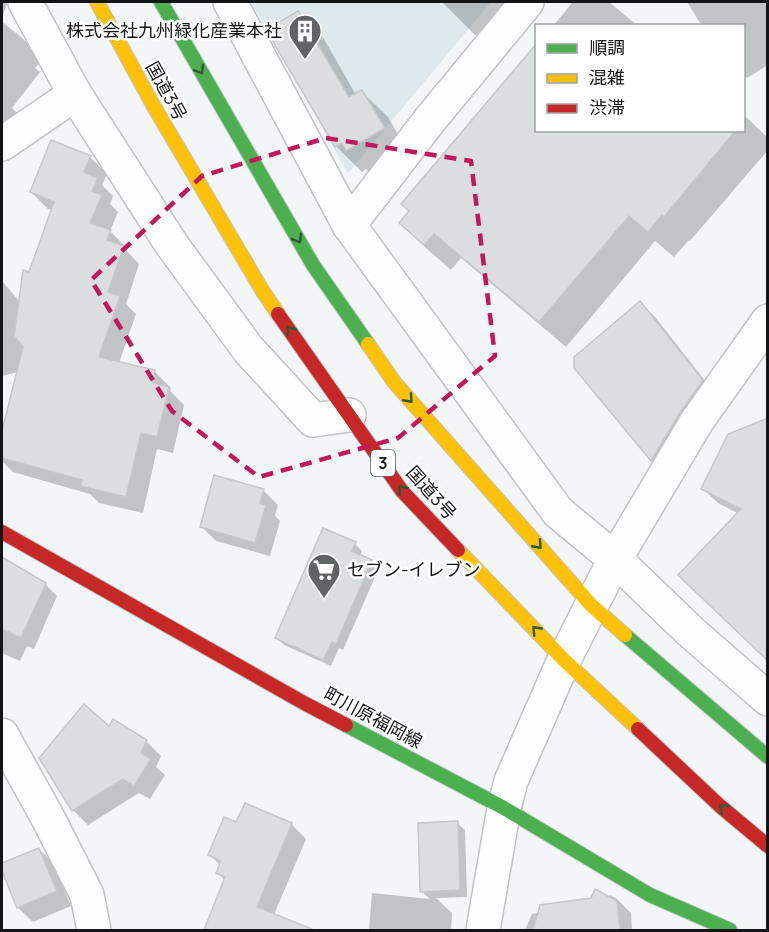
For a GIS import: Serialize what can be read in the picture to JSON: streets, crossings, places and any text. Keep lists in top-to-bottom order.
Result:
{
  "streets": {
    "main road": ["国道3号", "3", "町川原福岡線"]
  },
  "places": {
    "building": ["株式会社九州緑化産業本社"],
    "supermarket": ["セブン-イレブン"]
  },
  "legend": ["順調", "混雑", "渋滞"]
}
